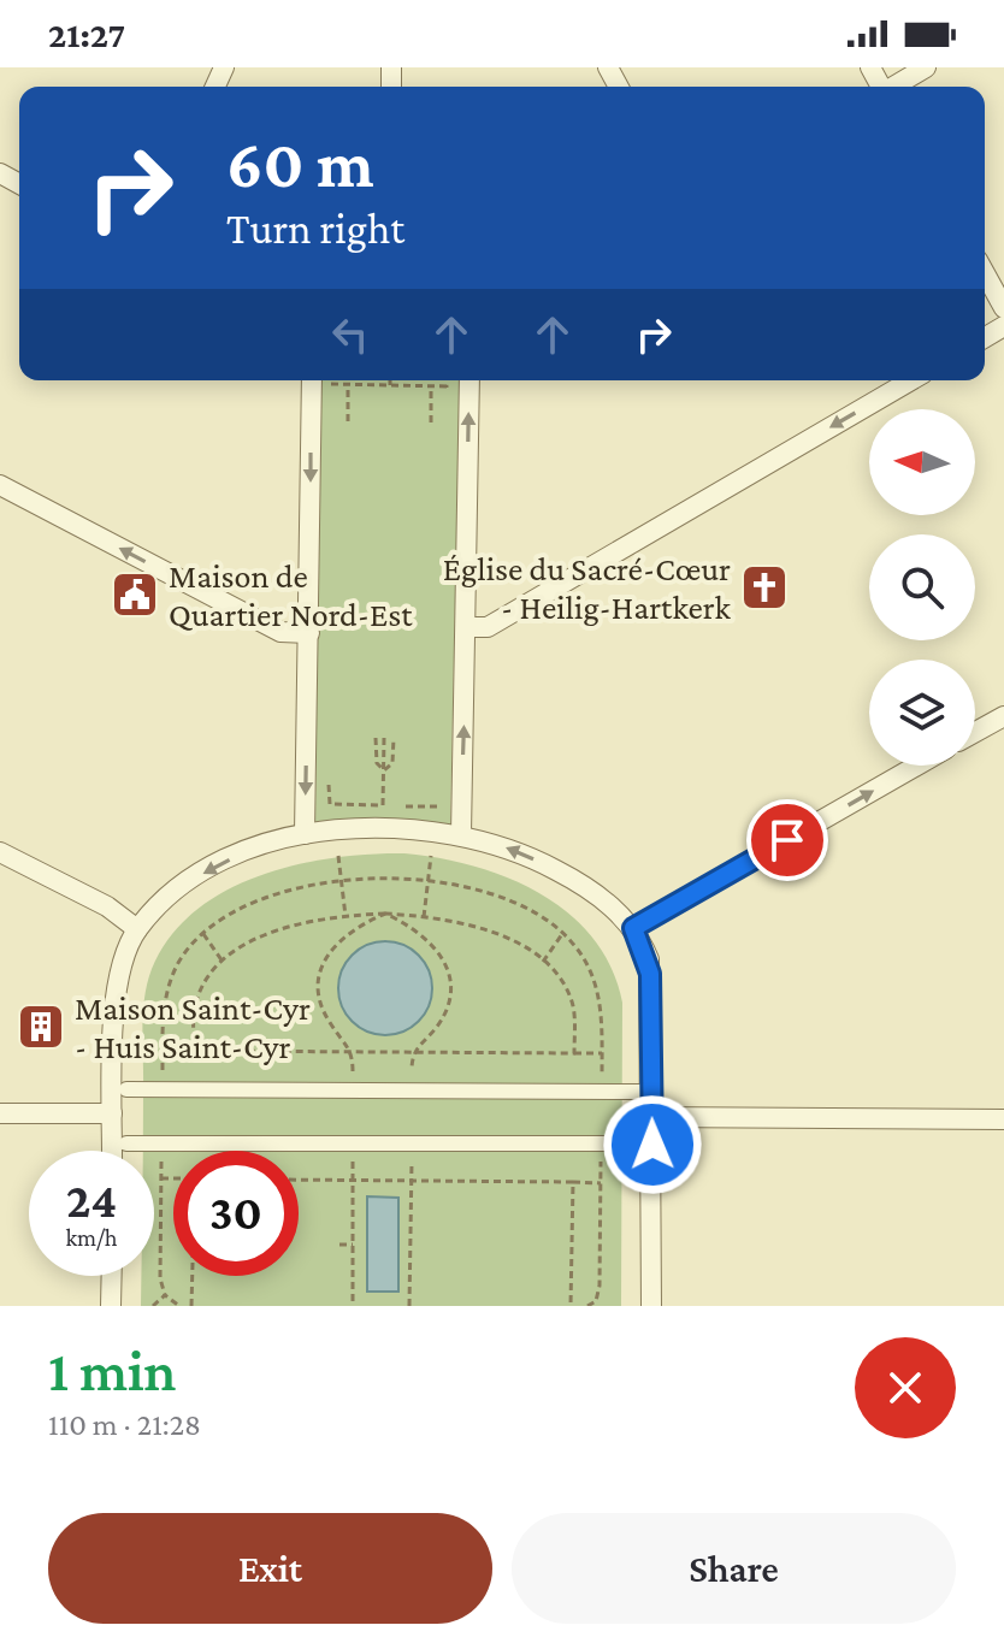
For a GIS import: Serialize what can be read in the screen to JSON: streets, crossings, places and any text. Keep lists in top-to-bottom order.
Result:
{
  "places": {
    "church": ["Église du Sacré-Cœur - Heilig-Hartkerk"],
    "public building": ["Maison de Quartier Nord-Est"],
    "building": ["Maison Saint-Cyr - Huis Saint-Cyr"]
  },
  "north": "left",
  "page": {
    "status": "21:27",
    "turn": ["60 m", "Turn right"],
    "speed": "24 km/h",
    "limit": "30",
    "heading": ["1 min", "110 m · 21:28"],
    "buttons": ["Exit", "Share"]
  }
}
